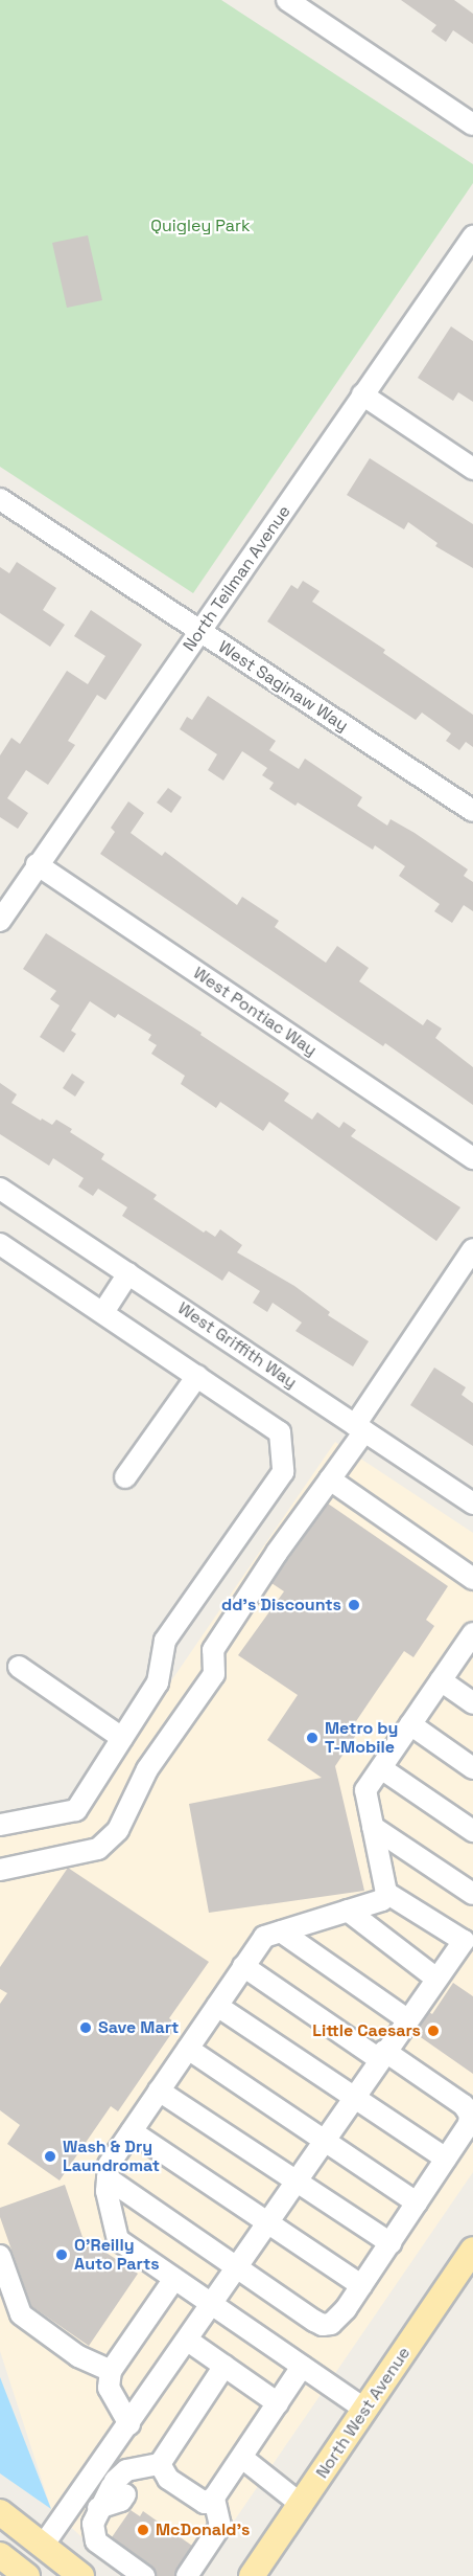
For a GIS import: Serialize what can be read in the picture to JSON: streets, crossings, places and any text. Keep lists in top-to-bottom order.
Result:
{
  "streets": {
    "main road": ["North West Avenue"],
    "street": [
      "North Teilman Avenue",
      "West Saginaw Way",
      "West Pontiac Way",
      "West Griffith Way"
    ]
  },
  "crossings": [
    ["North Teilman Avenue", "West Saginaw Way"],
    ["North Teilman Avenue", "West Pontiac Way"]
  ],
  "parks": ["Quigley Park"],
  "places": [
    "dd's Discounts",
    "Metro by T-Mobile",
    "Save Mart",
    "Little Caesars",
    "Wash & Dry Laundromat",
    "O'Reilly Auto Parts",
    "McDonald's"
  ]
}
